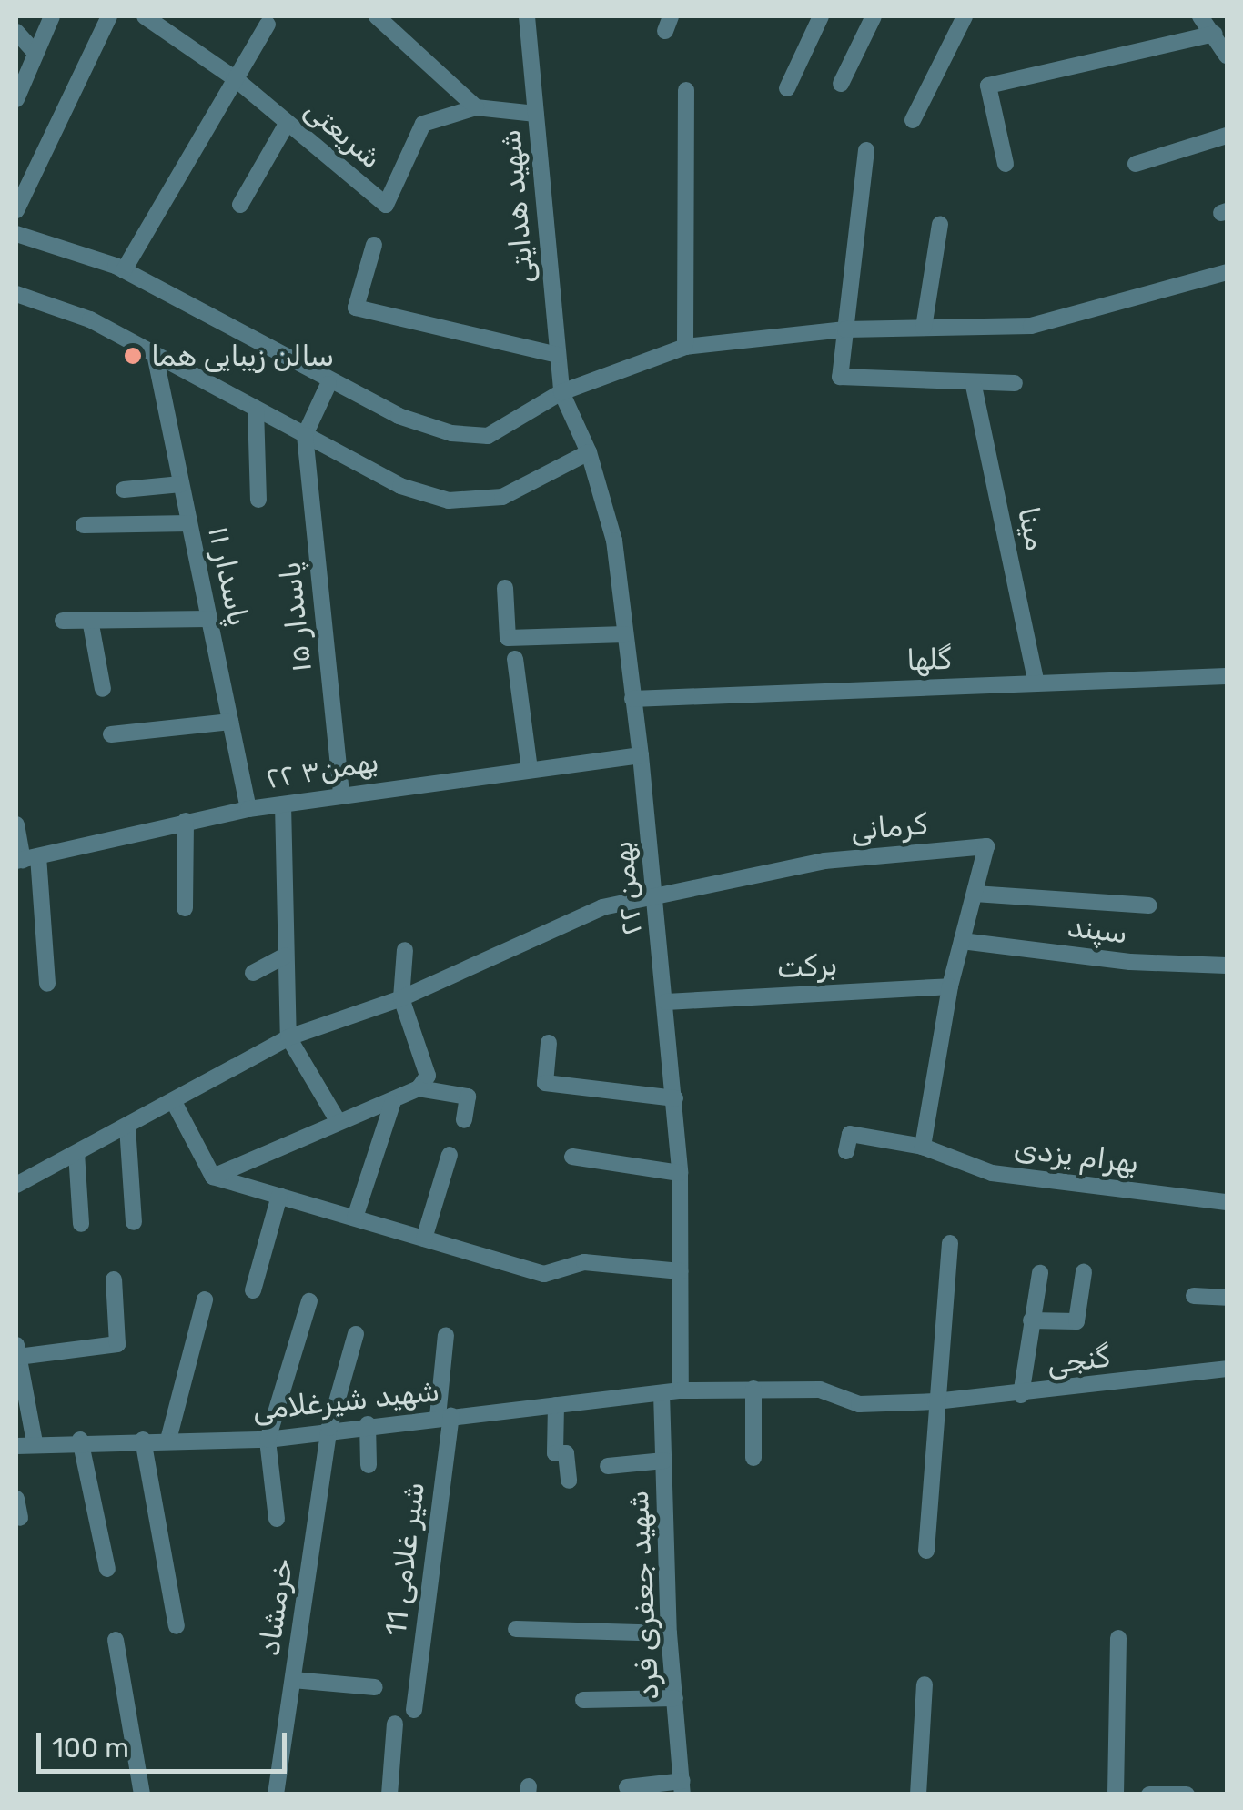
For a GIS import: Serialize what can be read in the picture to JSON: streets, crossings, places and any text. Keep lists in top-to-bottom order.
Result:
{
  "streets": {
    "street": [
      "شریعتی",
      "شهید هدایتی",
      "مینا",
      "پاسدار ۱۱",
      "پاسدار ۱۵",
      "گلها",
      "۲۲ بهمن۳",
      "کرمانی",
      "۲۲ بهمن",
      "سپند",
      "برکت",
      "بهرام یزدی",
      "گنجی",
      "شهید شیرغلامی",
      "شیر غلامی 11",
      "شهید جعفری فرد",
      "خرمشاد"
    ]
  },
  "crossings": [
    ["شریعتی", "شهید هدایتی"],
    ["شهید هدایتی", "۲۲ بهمن"],
    ["مینا", "گلها"],
    ["پاسدار ۱۱", "۲۲ بهمن۳"],
    ["پاسدار ۱۵", "۲۲ بهمن۳"],
    ["گلها", "۲۲ بهمن"],
    ["۲۲ بهمن۳", "۲۲ بهمن"],
    ["کرمانی", "۲۲ بهمن"],
    ["کرمانی", "سپند"],
    ["کرمانی", "برکت"],
    ["کرمانی", "بهرام یزدی"],
    ["۲۲ بهمن", "برکت"],
    ["۲۲ بهمن", "شهید شیرغلامی"],
    ["گنجی", "شهید شیرغلامی"],
    ["شهید شیرغلامی", "شیر غلامی 11"],
    ["شهید شیرغلامی", "شهید جعفری فرد"],
    ["شهید شیرغلامی", "خرمشاد"]
  ],
  "places": ["سالن زیبایی هما"],
  "scale_bar": "100 m"
}
